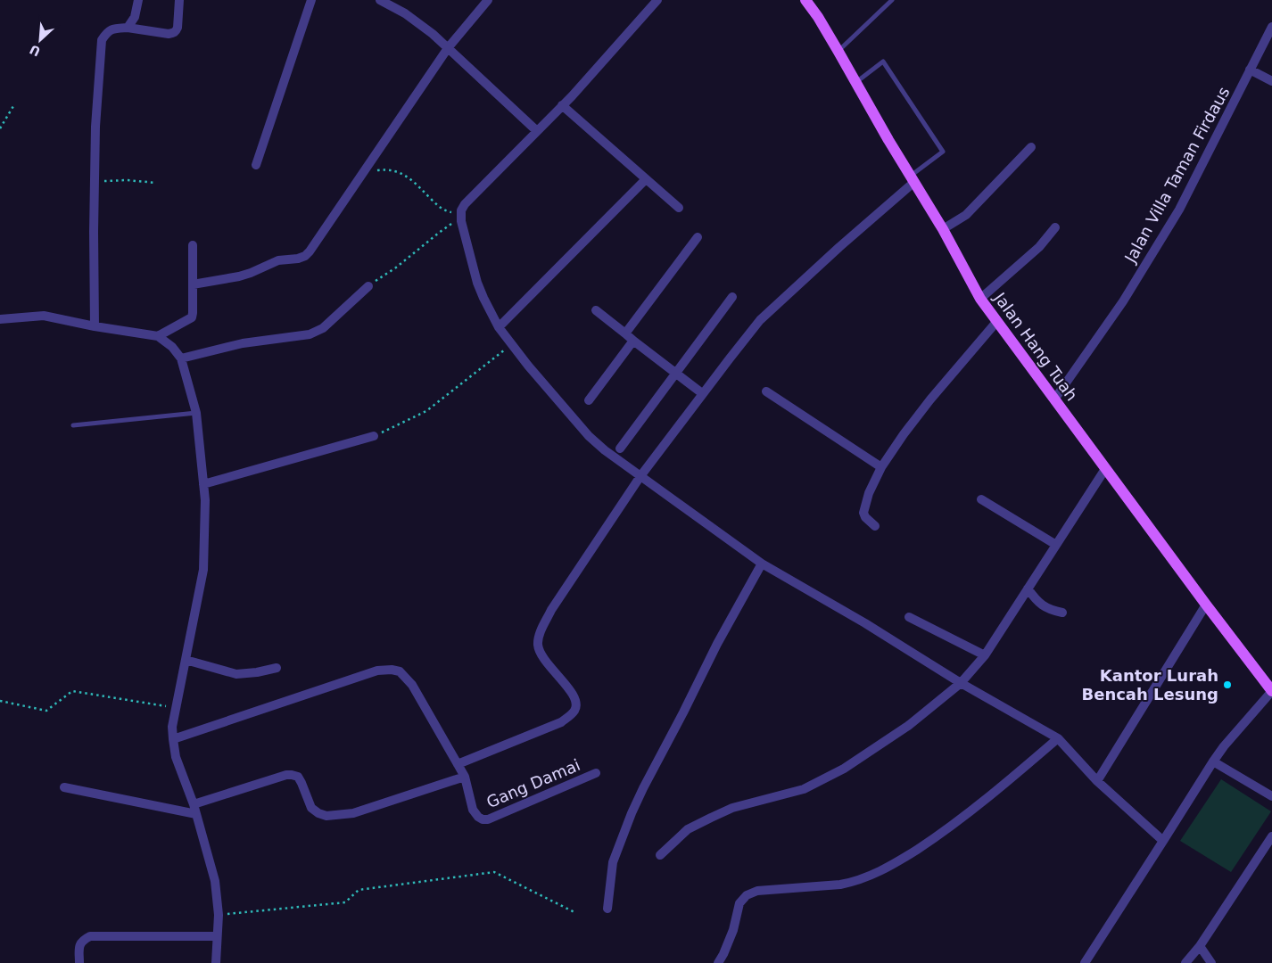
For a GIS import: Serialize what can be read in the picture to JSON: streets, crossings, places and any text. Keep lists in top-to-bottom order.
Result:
{
  "streets": {
    "main road": ["Jalan Hang Tuah"],
    "street": ["Jalan Villa Taman Firdaus", "Gang Damai"]
  },
  "crossings": [
    ["Jalan Villa Taman Firdaus", "Jalan Hang Tuah"]
  ],
  "places": ["Kantor Lurah Bencah Lesung"],
  "north": "bottom left"
}
